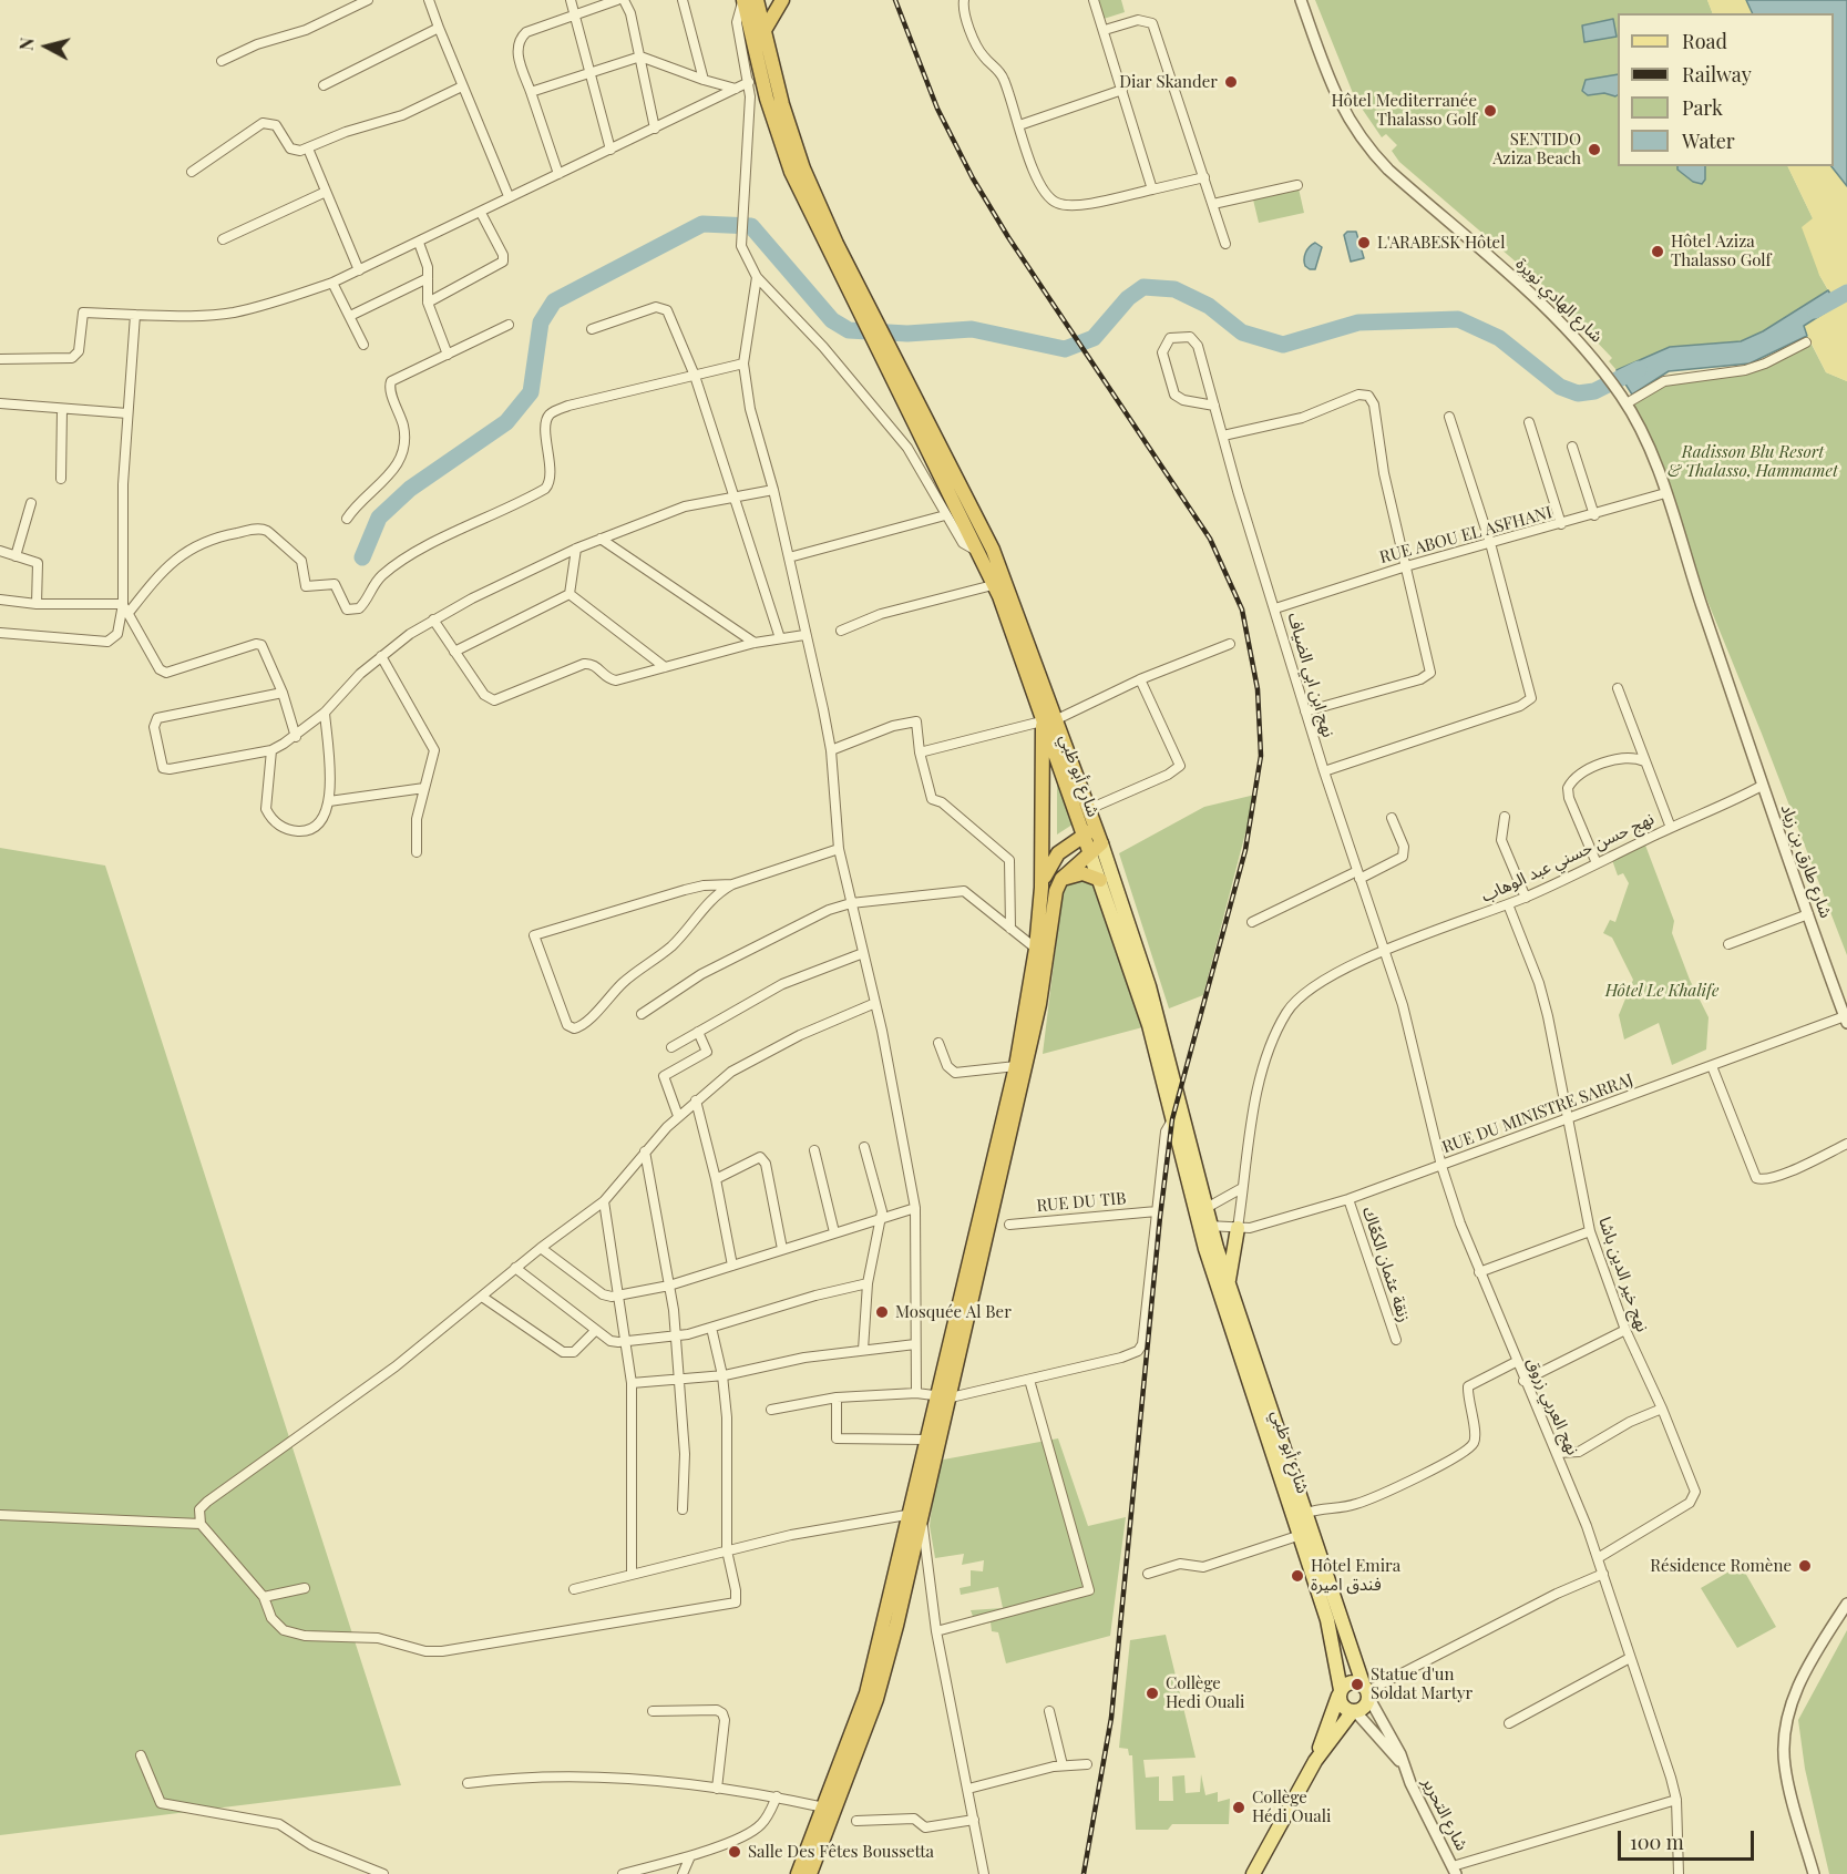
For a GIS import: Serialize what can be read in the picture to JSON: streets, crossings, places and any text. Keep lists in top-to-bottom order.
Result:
{
  "streets": {
    "highway": ["شارع أبو ظبي"],
    "street": [
      "شارع الهادي نويرة",
      "RUE ABOU EL ASFHANI",
      "نهج ابن ابي الضياف",
      "نهج حسن حسني عبد الوهاب",
      "شارع طارق بن زياد",
      "RUE DU MINISTRE SARRAJ",
      "RUE DU TIB",
      "زنقة عثمان الكعّاك",
      "نهج خير الدين باشا",
      "نهج العربي زروق",
      "شارع التحرير"
    ]
  },
  "crossings": [
    ["شارع الهادي نويرة", "RUE ABOU EL ASFHANI"],
    ["شارع الهادي نويرة", "نهج حسن حسني عبد الوهاب"],
    ["شارع الهادي نويرة", "شارع طارق بن زياد"],
    ["RUE ABOU EL ASFHANI", "نهج ابن ابي الضياف"],
    ["نهج ابن ابي الضياف", "نهج حسن حسني عبد الوهاب"],
    ["نهج ابن ابي الضياف", "نهج العربي زروق"],
    ["شارع أبو ظبي", "RUE DU MINISTRE SARRAJ"],
    ["شارع أبو ظبي", "شارع التحرير"],
    ["نهج حسن حسني عبد الوهاب", "شارع طارق بن زياد"],
    ["نهج حسن حسني عبد الوهاب", "RUE DU MINISTRE SARRAJ"],
    ["نهج حسن حسني عبد الوهاب", "نهج خير الدين باشا"],
    ["نهج حسن حسني عبد الوهاب", "نهج العربي زروق"],
    ["شارع طارق بن زياد", "RUE DU MINISTRE SARRAJ"],
    ["RUE DU MINISTRE SARRAJ", "زنقة عثمان الكعّاك"],
    ["RUE DU MINISTRE SARRAJ", "نهج خير الدين باشا"],
    ["RUE DU MINISTRE SARRAJ", "نهج العربي زروق"],
    ["نهج خير الدين باشا", "نهج العربي زروق"]
  ],
  "parks": ["Radisson Blu Resort & Thalasso, Hammamet", "Hôtel Le Khalife"],
  "places": [
    "Diar Skander",
    "Hôtel Mediterranée Thalasso Golf",
    "SENTIDO Aziza Beach",
    "L'ARABESK Hôtel",
    "Hôtel Aziza Thalasso Golf",
    "Mosquée Al Ber",
    "Résidence Romène",
    "Hôtel Emira فندق اميرة",
    "Statue d'un Soldat Martyr",
    "Collège Hedi Ouali",
    "Collège Hédi Ouali",
    "Salle Des Fêtes Boussetta"
  ],
  "legend": [
    "Road",
    "Railway",
    "Park",
    "Water"
  ],
  "scale_bar": "100 m",
  "north": "left"
}
